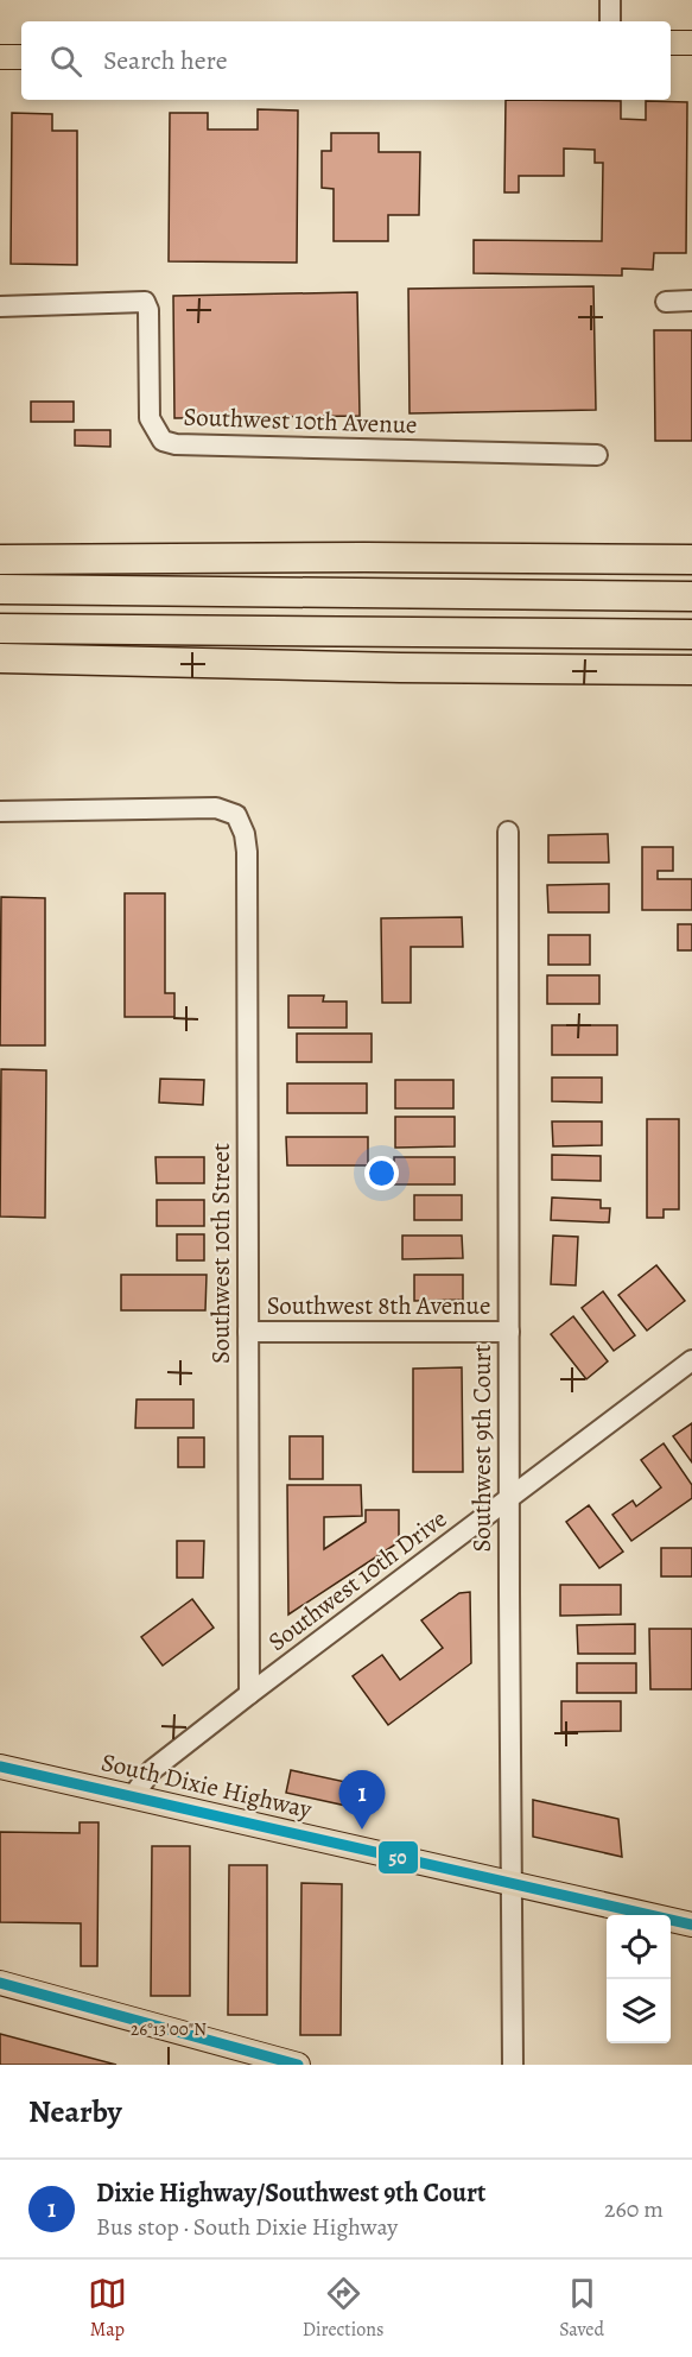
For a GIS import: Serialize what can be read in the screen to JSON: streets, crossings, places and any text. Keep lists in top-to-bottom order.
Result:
{
  "streets": {
    "main road": ["South Dixie Highway"],
    "street": [
      "Southwest 10th Avenue",
      "Southwest 10th Street",
      "Southwest 8th Avenue",
      "Southwest 9th Court",
      "Southwest 10th Drive"
    ]
  },
  "crossings": [
    ["Southwest 10th Street", "Southwest 8th Avenue"],
    ["Southwest 10th Street", "Southwest 10th Drive"],
    ["Southwest 8th Avenue", "Southwest 9th Court"],
    ["Southwest 9th Court", "Southwest 10th Drive"],
    ["Southwest 9th Court", "South Dixie Highway"],
    ["Southwest 10th Drive", "South Dixie Highway"]
  ],
  "lines": ["transit line 50"],
  "page": {
    "search": "Search here",
    "pins": "1",
    "heading": "Nearby",
    "list": [
      {
        "mark": "1",
        "name": "Dixie Highway/Southwest 9th Court",
        "note": "Bus stop · South Dixie Highway",
        "value": "260 m"
      }
    ],
    "nav": ["Map", "Directions", "Saved"]
  },
  "coordinates": ["26°13'00\"N"]
}
